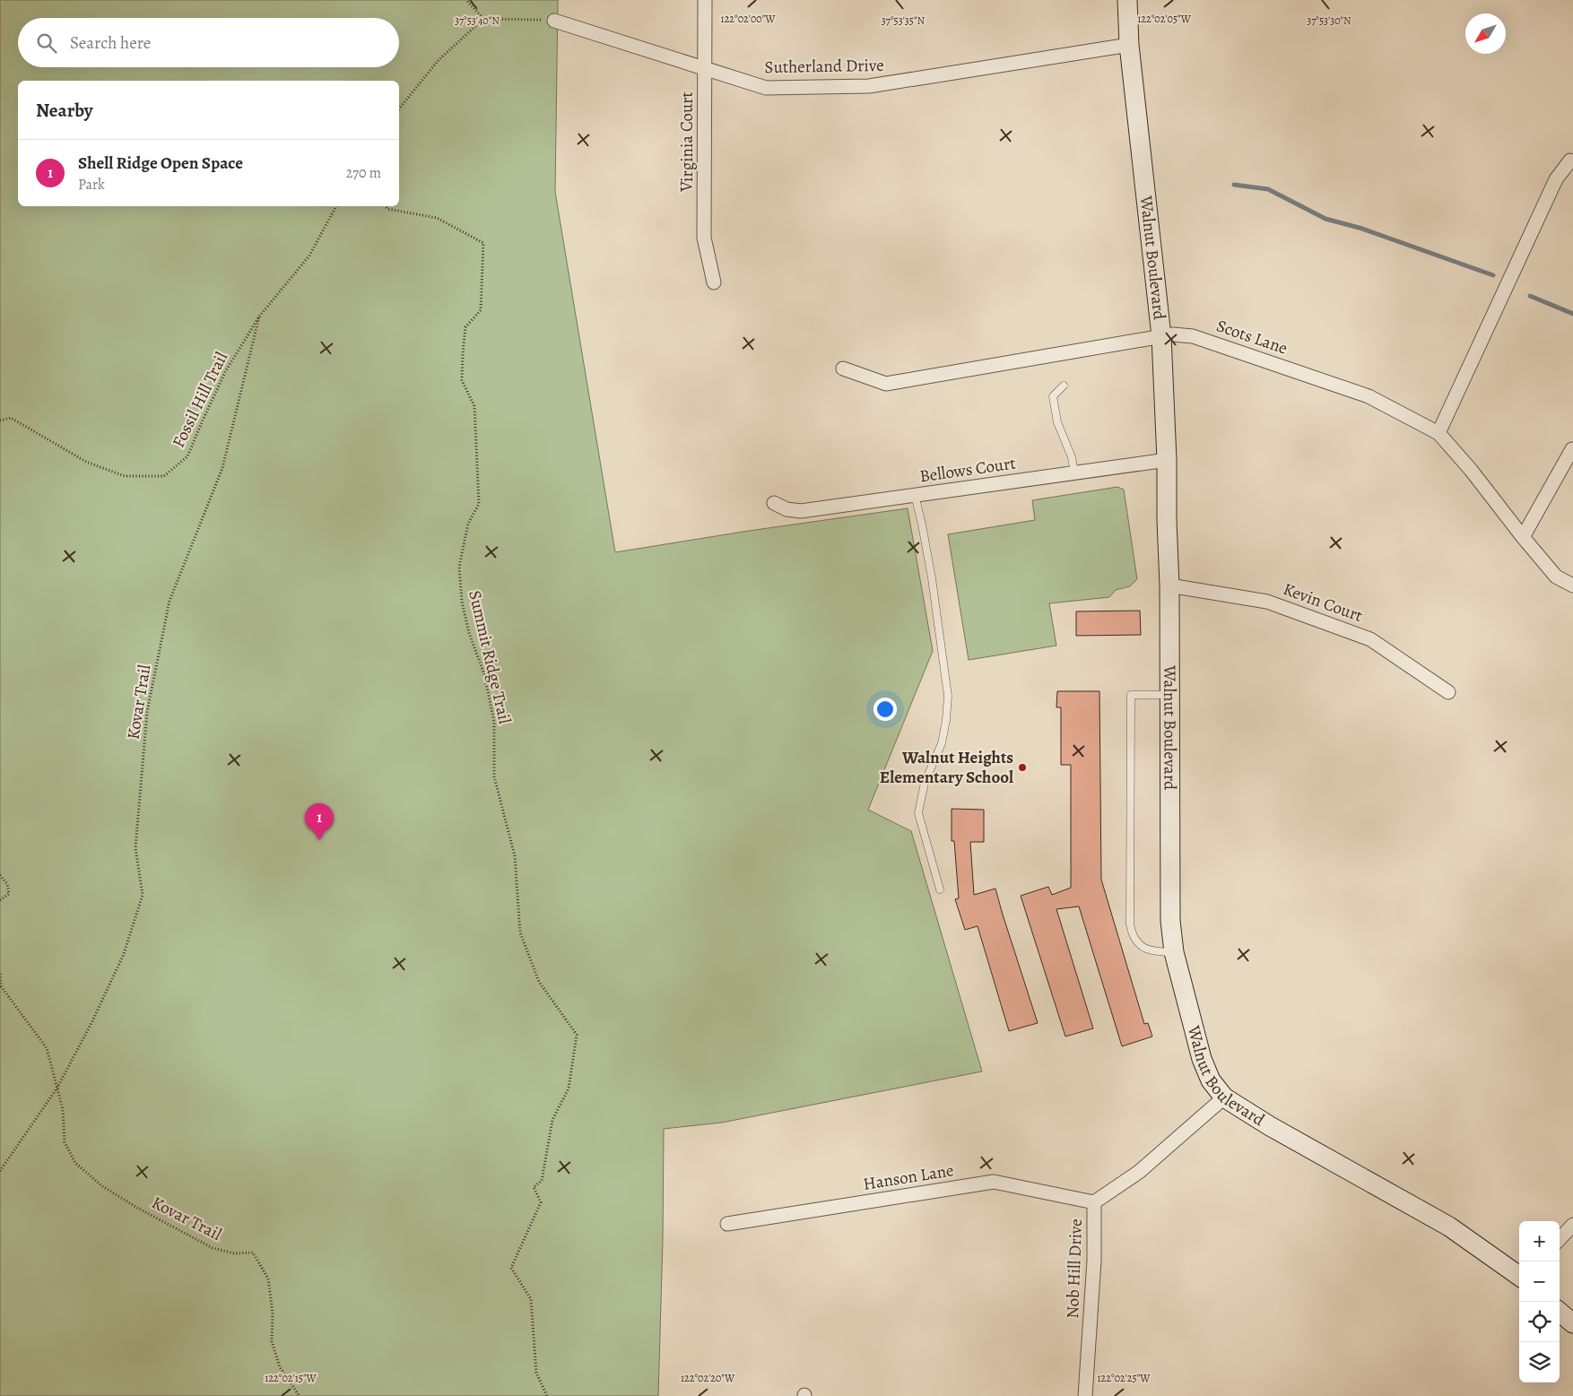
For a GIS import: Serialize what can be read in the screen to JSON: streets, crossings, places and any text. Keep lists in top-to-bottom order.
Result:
{
  "streets": {
    "street": [
      "Sutherland Drive",
      "Virginia Court",
      "Walnut Boulevard",
      "Scots Lane",
      "Bellows Court",
      "Kevin Court",
      "Hanson Lane",
      "Nob Hill Drive"
    ],
    "path": ["Fossil Hill Trail", "Summit Ridge Trail", "Kovar Trail"]
  },
  "crossings": [
    ["Sutherland Drive", "Virginia Court"],
    ["Sutherland Drive", "Walnut Boulevard"],
    ["Walnut Boulevard", "Scots Lane"],
    ["Walnut Boulevard", "Bellows Court"],
    ["Walnut Boulevard", "Kevin Court"],
    ["Walnut Boulevard", "Nob Hill Drive"],
    ["Fossil Hill Trail", "Kovar Trail"],
    ["Hanson Lane", "Nob Hill Drive"]
  ],
  "places": ["Walnut Heights Elementary School"],
  "north": "bottom left",
  "page": {
    "search": "Search here",
    "heading": "Nearby",
    "list": [
      {
        "mark": "1",
        "name": "Shell Ridge Open Space",
        "note": "Park",
        "value": "270 m"
      }
    ],
    "pins": "1",
    "map_buttons": ["+", "−"]
  },
  "coordinates": [
    "122°02'00\"W",
    "122°02'05\"W",
    "37°53'40\"N",
    "37°53'35\"N",
    "37°53'30\"N",
    "122°02'15\"W",
    "122°02'20\"W",
    "122°02'25\"W"
  ]
}
